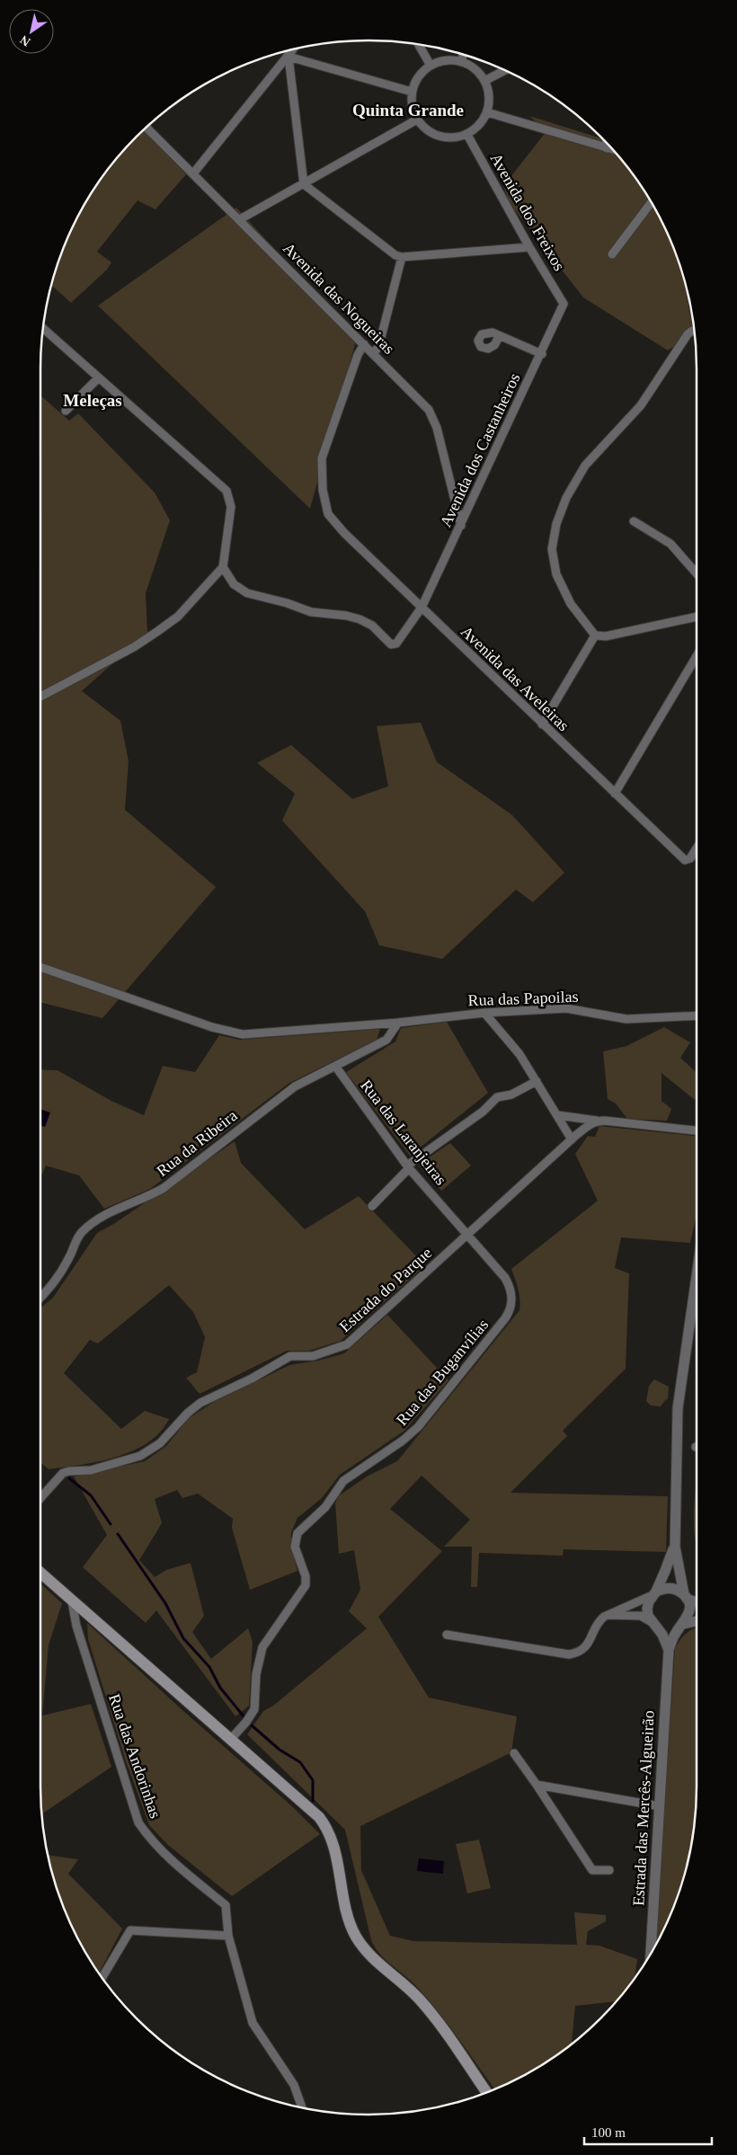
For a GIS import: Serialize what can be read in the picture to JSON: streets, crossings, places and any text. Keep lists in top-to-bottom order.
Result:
{
  "streets": {
    "street": [
      "Avenida dos Freixos",
      "Avenida das Nogueiras",
      "Avenida dos Castanheiros",
      "Avenida das Aveleiras",
      "Rua das Papoilas",
      "Rua das Laranjeiras",
      "Rua da Ribeira",
      "Estrada do Parque",
      "Rua das Buganvílias",
      "Rua das Andorinhas",
      "Estrada das Mercês-Algueirão"
    ]
  },
  "crossings": [
    ["Avenida dos Freixos", "Avenida dos Castanheiros"],
    ["Avenida das Nogueiras", "Avenida dos Castanheiros"],
    ["Avenida das Nogueiras", "Avenida das Aveleiras"],
    ["Avenida dos Castanheiros", "Avenida das Aveleiras"],
    ["Rua das Papoilas", "Rua da Ribeira"],
    ["Rua das Laranjeiras", "Rua da Ribeira"],
    ["Rua das Laranjeiras", "Estrada do Parque"],
    ["Rua das Laranjeiras", "Rua das Buganvílias"],
    ["Estrada do Parque", "Rua das Buganvílias"]
  ],
  "districts": ["Quinta Grande", "Meleças"],
  "scale_bar": "100 m",
  "north": "bottom left"
}
